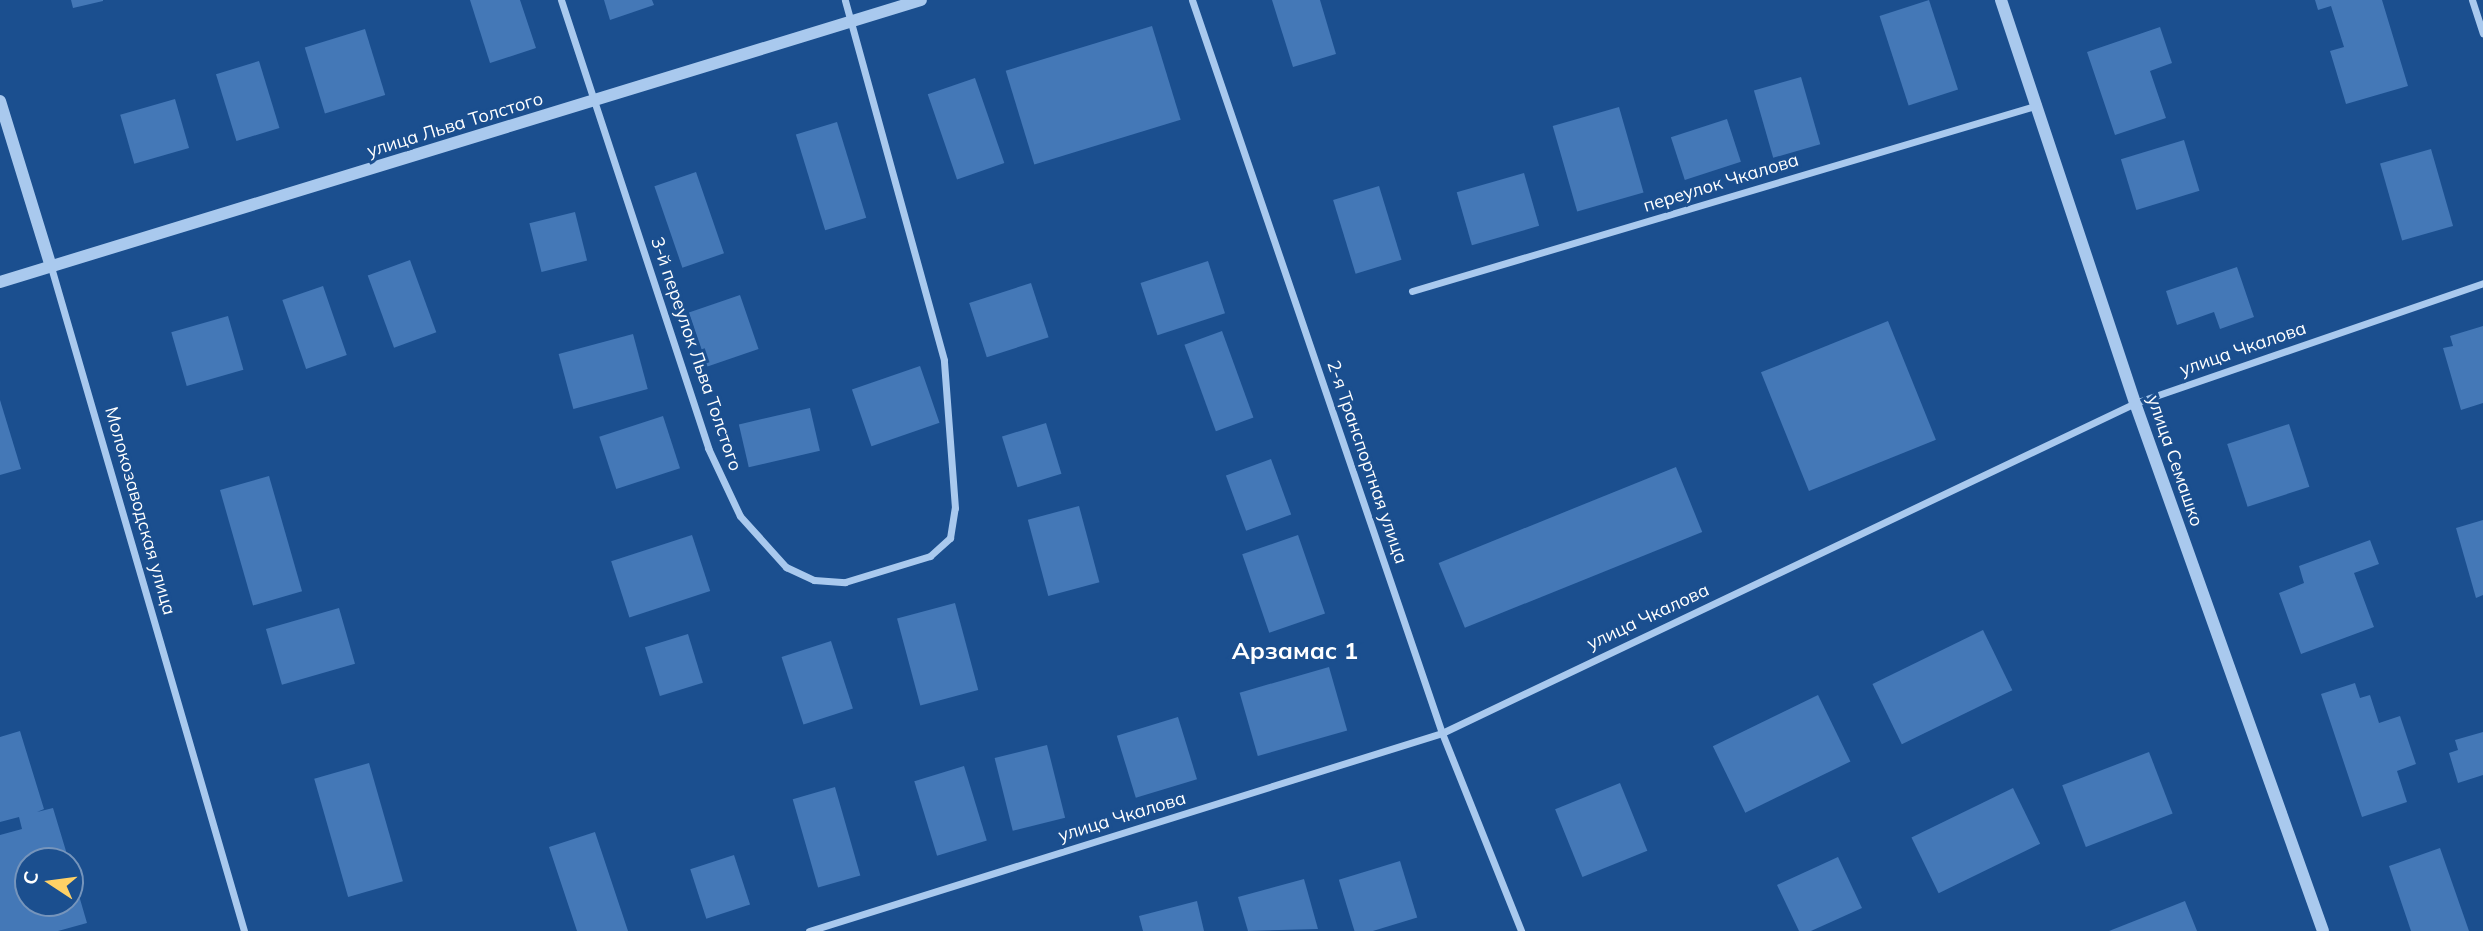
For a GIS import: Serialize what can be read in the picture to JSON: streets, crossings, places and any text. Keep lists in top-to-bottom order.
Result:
{
  "streets": {
    "street": [
      "улица Льва Толстого",
      "переулок Чкалова",
      "улица Чкалова",
      "3-й переулок Льва Толстого",
      "улица Семашко",
      "2-я Транспортная улица",
      "Молокозаводская улица"
    ]
  },
  "crossings": [
    ["улица Льва Толстого", "3-й переулок Льва Толстого"],
    ["улица Льва Толстого", "Молокозаводская улица"],
    ["переулок Чкалова", "улица Семашко"],
    ["улица Чкалова", "улица Семашко"],
    ["улица Чкалова", "2-я Транспортная улица"]
  ],
  "districts": ["Арзамас 1"],
  "north": "left"
}
